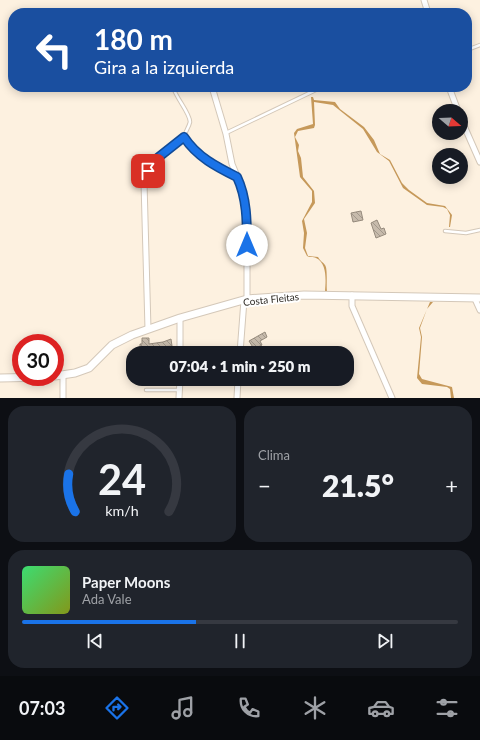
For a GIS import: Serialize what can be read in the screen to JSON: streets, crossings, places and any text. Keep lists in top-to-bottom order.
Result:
{
  "streets": {
    "main road": ["Costa Fleitas"]
  },
  "north": "right",
  "page": {
    "turn": ["180 m", "Gira a la izquierda"],
    "limit": "30",
    "trip": "07:04 · 1 min · 250 m",
    "tile": "Clima",
    "heat": ["−", "21.5°", "+"],
    "song": ["Paper Moons", "Ada Vale"],
    "tabs": "07:03",
    "gauge": ["24", "km/h"]
  }
}
